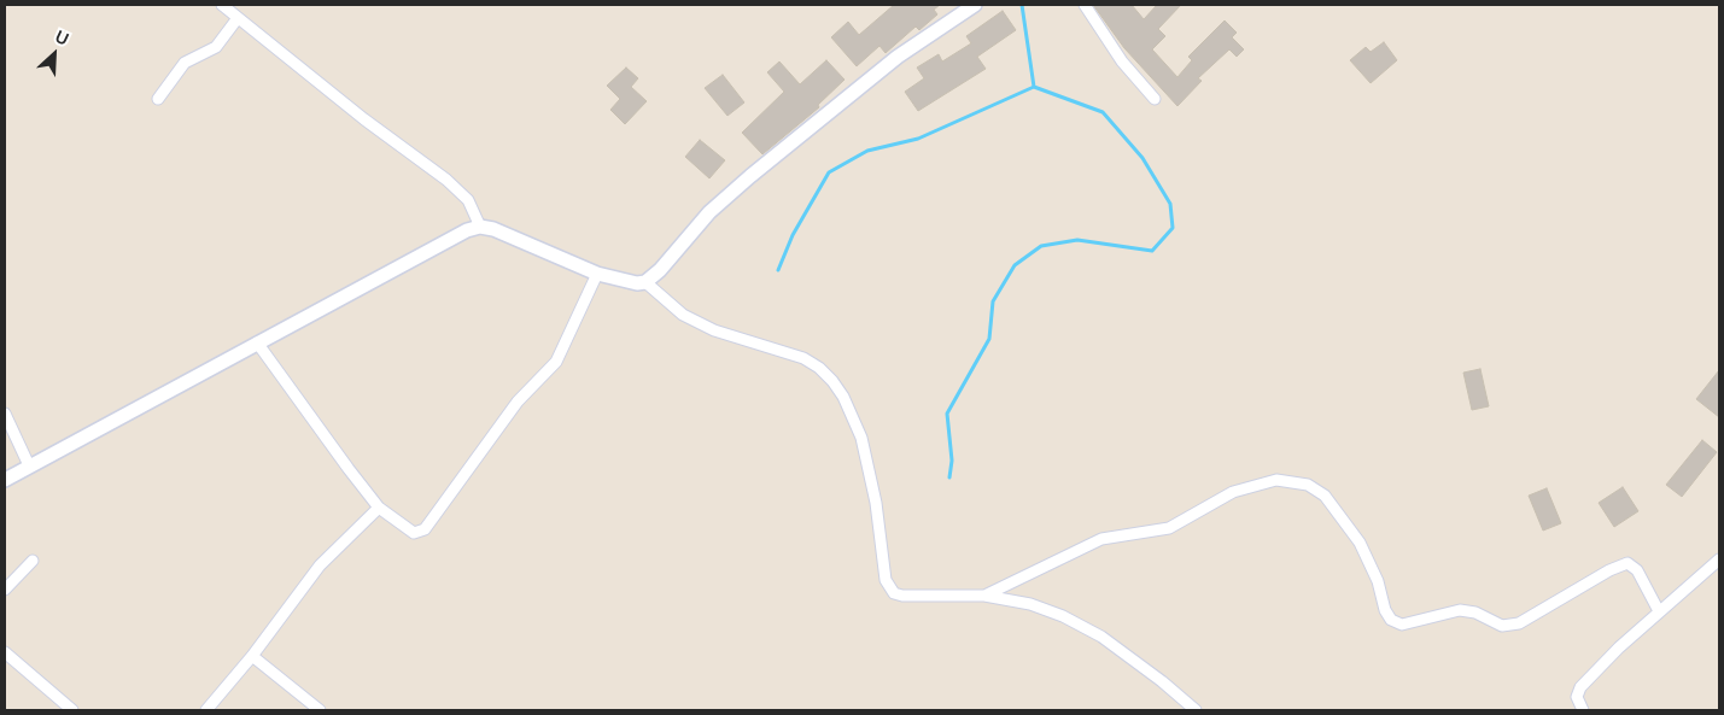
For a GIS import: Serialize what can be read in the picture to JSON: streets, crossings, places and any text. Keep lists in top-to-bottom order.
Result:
{
  "north": "top right"
}
